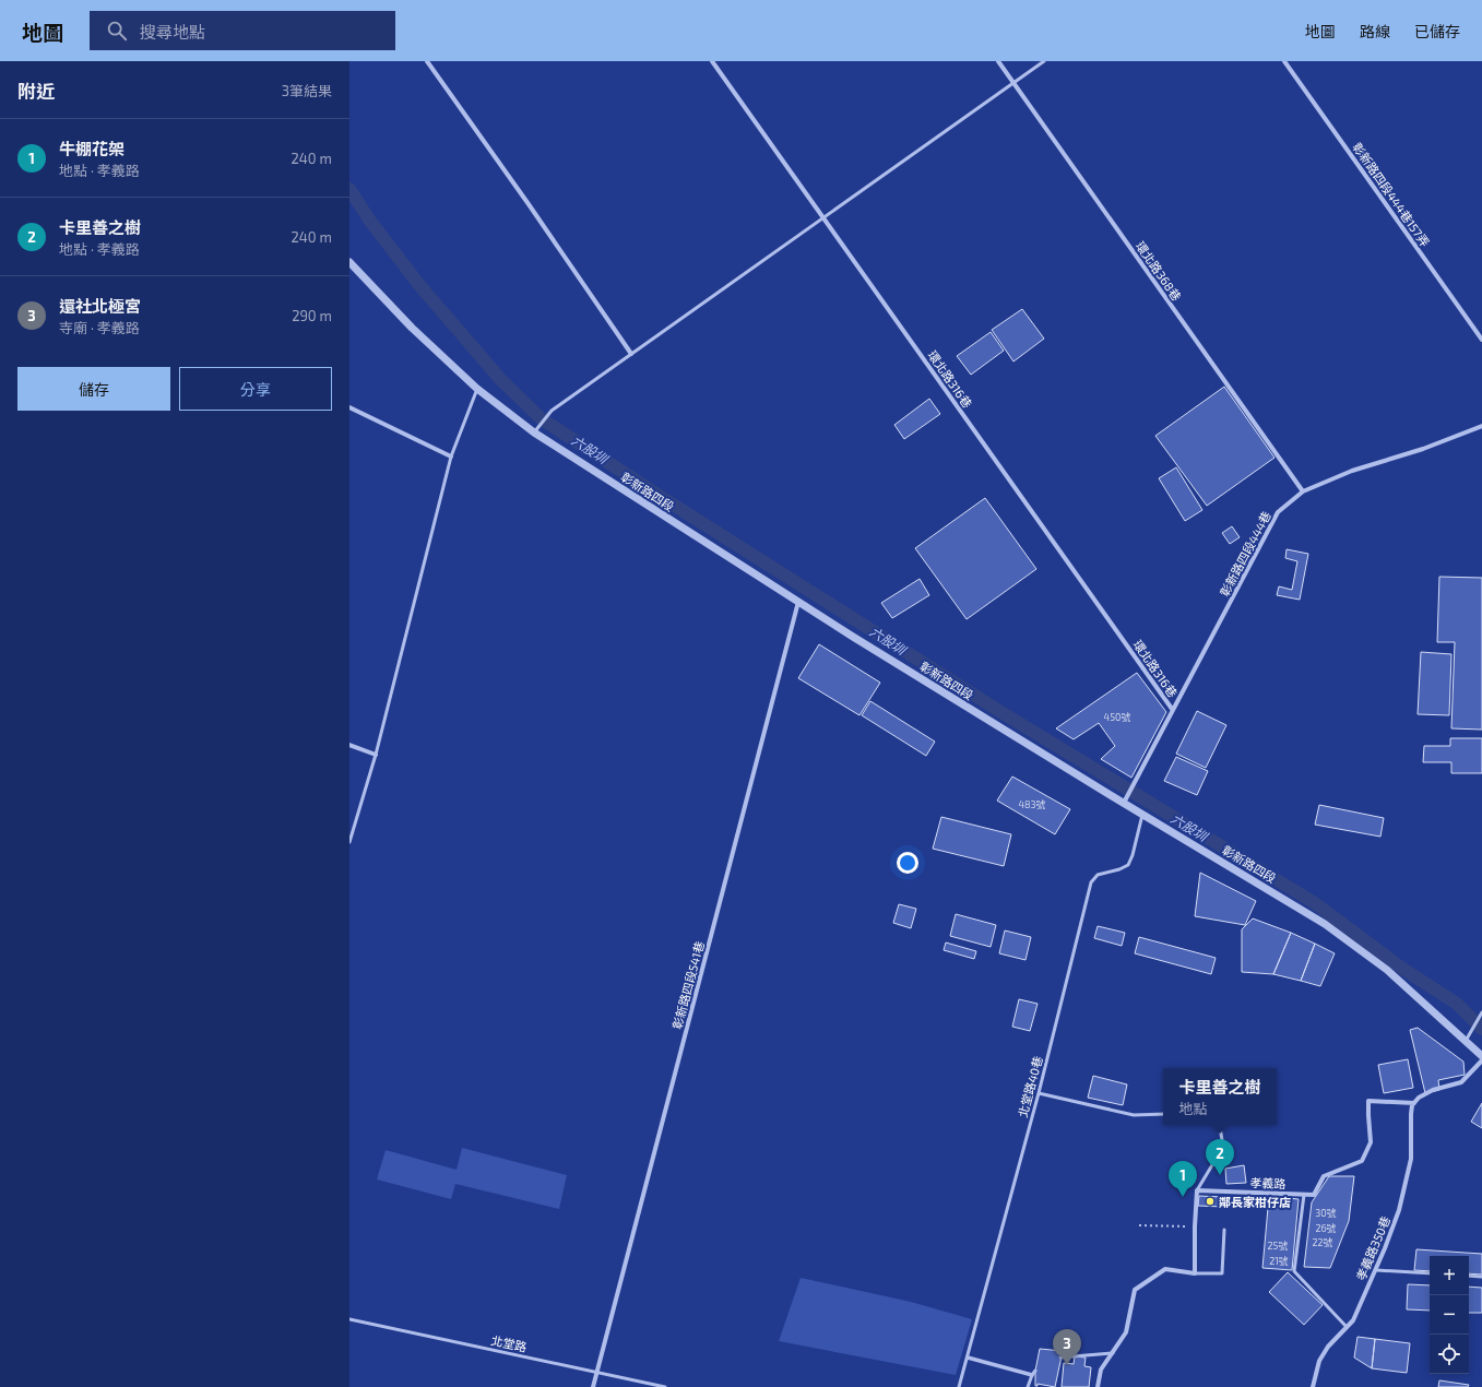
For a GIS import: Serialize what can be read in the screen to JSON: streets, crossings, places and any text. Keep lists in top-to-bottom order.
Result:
{
  "streets": {
    "street": [
      "彰新路四段444巷157弄",
      "環北路368巷",
      "環北路316巷",
      "彰新路四段",
      "彰新路四段444巷",
      "彰新路四段541巷",
      "孝義路",
      "孝義路350巷"
    ],
    "lane": ["北堂路40巷", "北堂路"]
  },
  "crossings": [
    ["環北路368巷", "彰新路四段444巷"],
    ["環北路316巷", "彰新路四段444巷"],
    ["彰新路四段", "彰新路四段444巷"],
    ["彰新路四段", "彰新路四段541巷"],
    ["彰新路四段", "北堂路40巷"],
    ["彰新路四段541巷", "北堂路"]
  ],
  "water": ["六股圳"],
  "places": ["鄰長家柑仔店"],
  "house_numbers": [
    "450號",
    "483號",
    "30號",
    "26號",
    "22號",
    "25號",
    "21號"
  ],
  "page": {
    "header": "地圖",
    "search": "搜尋地點",
    "nav": ["地圖", "路線", "已儲存"],
    "heading": ["附近", "3筆結果"],
    "list": [
      {
        "mark": "1",
        "name": "牛棚花架",
        "note": "地點 · 孝義路",
        "value": "240 m"
      },
      {
        "mark": "2",
        "name": "卡里善之樹",
        "note": "地點 · 孝義路",
        "value": "240 m"
      },
      {
        "mark": "3",
        "name": "還社北極宮",
        "note": "寺廟 · 孝義路",
        "value": "290 m"
      }
    ],
    "buttons": ["儲存", "分享"],
    "popup": ["卡里善之樹", "地點"],
    "pins": ["2", "1", "3"],
    "map_buttons": ["+", "−"]
  }
}
